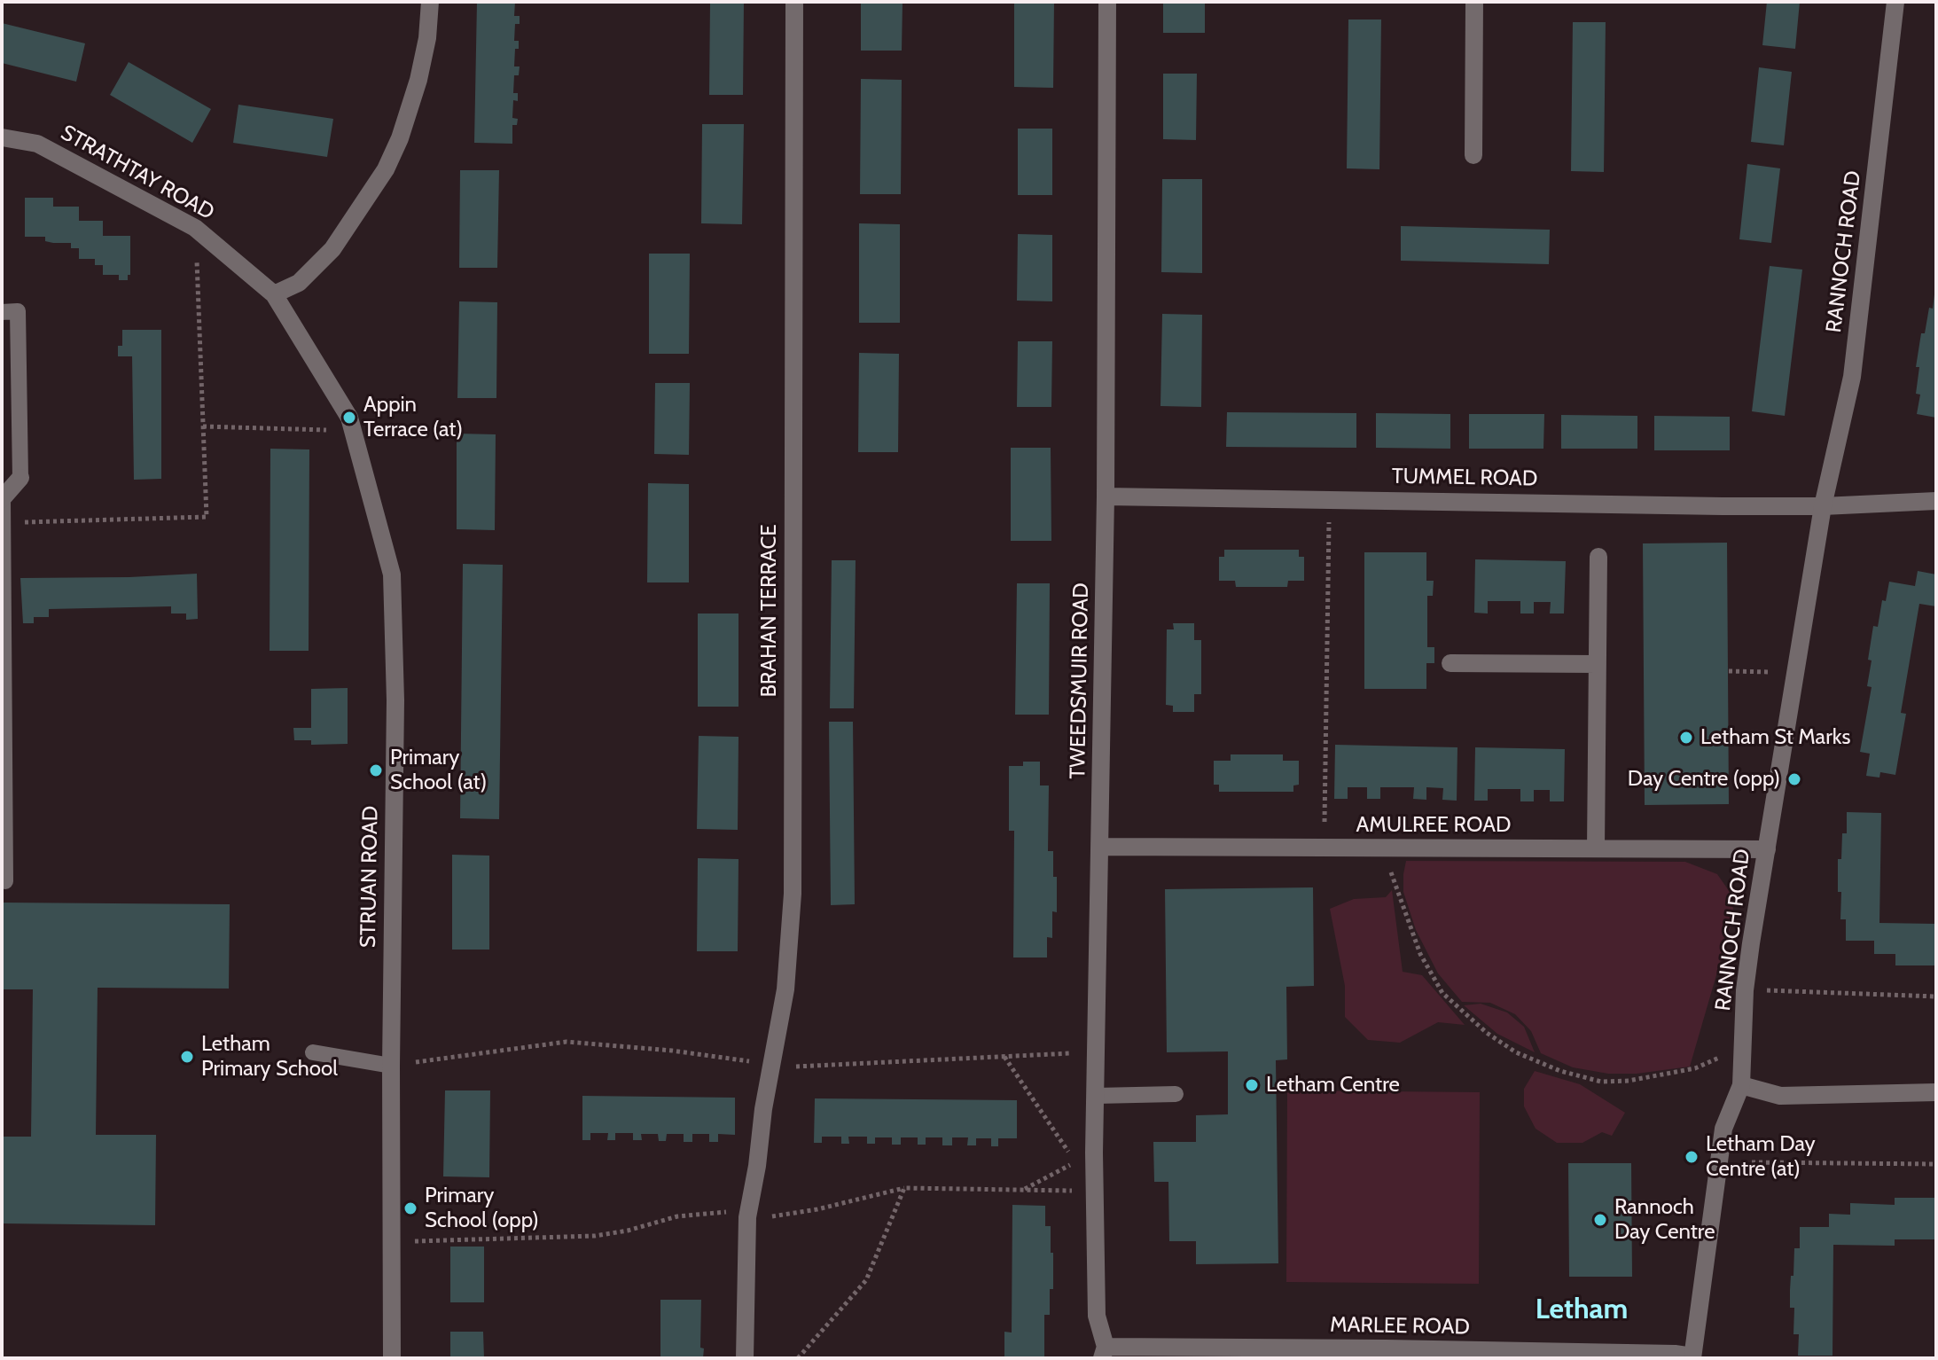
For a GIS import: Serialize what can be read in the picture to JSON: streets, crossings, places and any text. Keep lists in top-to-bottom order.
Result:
{
  "streets": {
    "street": [
      "STRATHTAY ROAD",
      "RANNOCH ROAD",
      "TUMMEL ROAD",
      "BRAHAN TERRACE",
      "TWEEDSMUIR ROAD",
      "AMULREE ROAD",
      "STRUAN ROAD",
      "MARLEE ROAD"
    ]
  },
  "crossings": [
    ["STRATHTAY ROAD", "STRUAN ROAD"],
    ["RANNOCH ROAD", "TUMMEL ROAD"],
    ["RANNOCH ROAD", "AMULREE ROAD"],
    ["RANNOCH ROAD", "MARLEE ROAD"],
    ["TUMMEL ROAD", "TWEEDSMUIR ROAD"],
    ["TWEEDSMUIR ROAD", "AMULREE ROAD"],
    ["TWEEDSMUIR ROAD", "MARLEE ROAD"]
  ],
  "districts": ["Letham"],
  "places": [
    "Appin Terrace (at)",
    "Letham St Marks",
    "Primary School (at)",
    "Day Centre (opp)",
    "Letham Primary School",
    "Letham Centre",
    "Letham Day Centre (at)",
    "Primary School (opp)",
    "Rannoch Day Centre"
  ]
}
